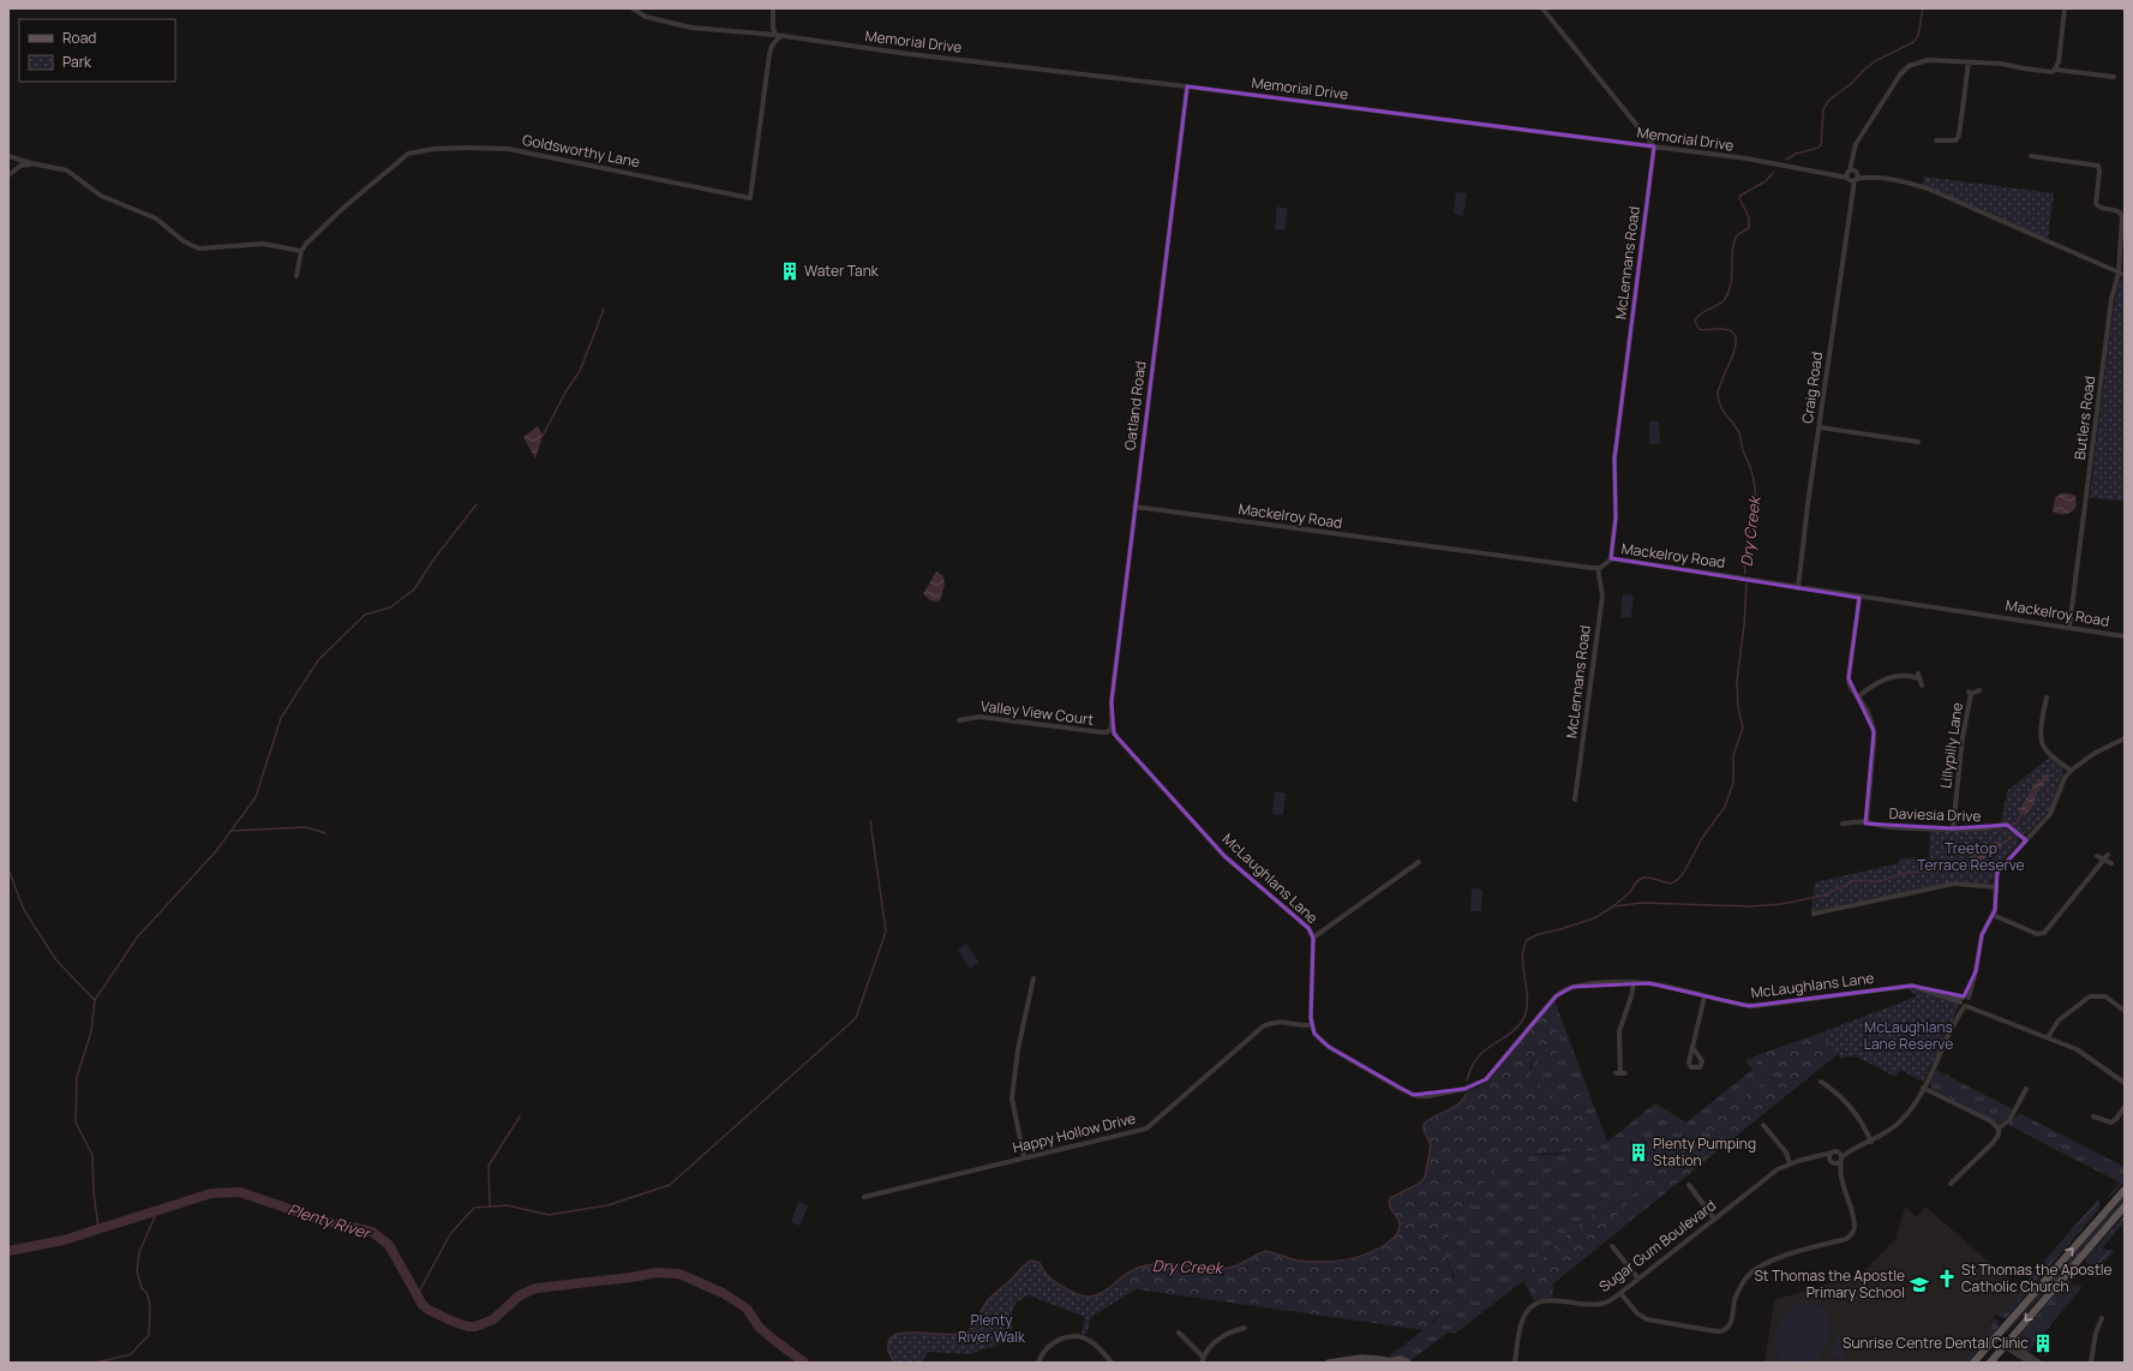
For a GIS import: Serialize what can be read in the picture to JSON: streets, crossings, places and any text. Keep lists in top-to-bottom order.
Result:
{
  "streets": {
    "street": [
      "Memorial Drive",
      "Goldsworthy Lane",
      "McLennans Road",
      "Craig Road",
      "Oatland Road",
      "Butlers Road",
      "Mackelroy Road",
      "Valley View Court",
      "Lillypilly Lane",
      "Daviesia Drive",
      "McLaughlans Lane",
      "Happy Hollow Drive",
      "Sugar Gum Boulevard"
    ]
  },
  "crossings": [
    ["Memorial Drive", "Goldsworthy Lane"],
    ["Memorial Drive", "McLennans Road"],
    ["Memorial Drive", "Craig Road"],
    ["Memorial Drive", "Oatland Road"],
    ["Memorial Drive", "Butlers Road"],
    ["McLennans Road", "Mackelroy Road"],
    ["Craig Road", "Mackelroy Road"],
    ["Oatland Road", "Mackelroy Road"],
    ["Oatland Road", "Valley View Court"],
    ["Oatland Road", "McLaughlans Lane"],
    ["Butlers Road", "Mackelroy Road"],
    ["Valley View Court", "McLaughlans Lane"],
    ["Lillypilly Lane", "Daviesia Drive"],
    ["Daviesia Drive", "Sugar Gum Boulevard"],
    ["McLaughlans Lane", "Happy Hollow Drive"],
    ["McLaughlans Lane", "Sugar Gum Boulevard"]
  ],
  "water": ["Dry Creek", "Plenty River"],
  "parks": ["Treetop Terrace Reserve", "McLaughlans Lane Reserve", "Plenty River Walk"],
  "places": {
    "building": ["Water Tank", "Plenty Pumping Station", "Sunrise Centre Dental Clinic"],
    "church": ["St Thomas the Apostle Catholic Church"],
    "school or university": ["St Thomas the Apostle Primary School"]
  },
  "legend": ["Road", "Park"]
}
